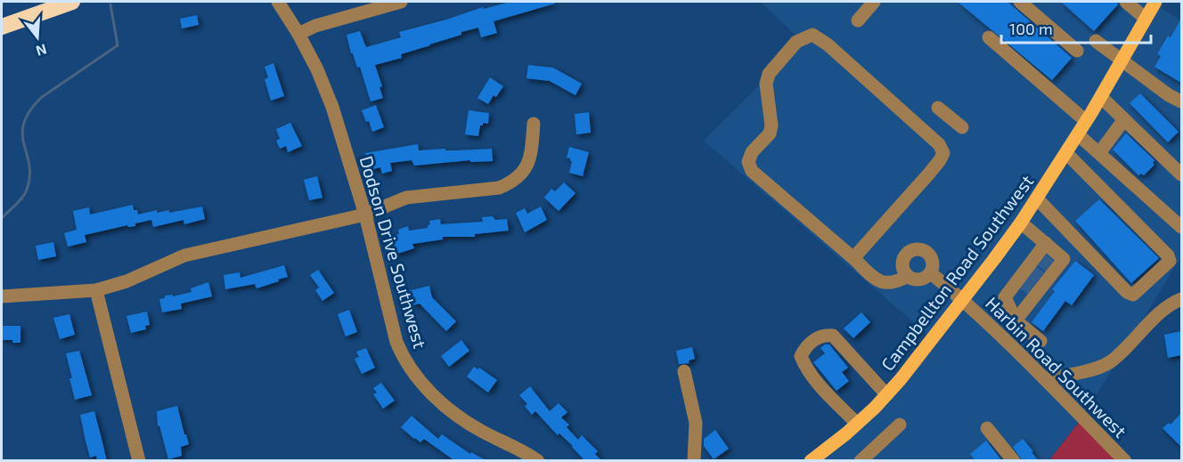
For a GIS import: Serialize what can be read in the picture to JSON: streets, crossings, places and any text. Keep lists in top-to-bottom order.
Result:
{
  "streets": {
    "main road": ["Campbellton Road Southwest"],
    "street": ["Dodson Drive Southwest", "Harbin Road Southwest"]
  },
  "crossings": [
    ["Campbellton Road Southwest", "Harbin Road Southwest"]
  ],
  "scale_bar": "100 m",
  "north": "bottom"
}
